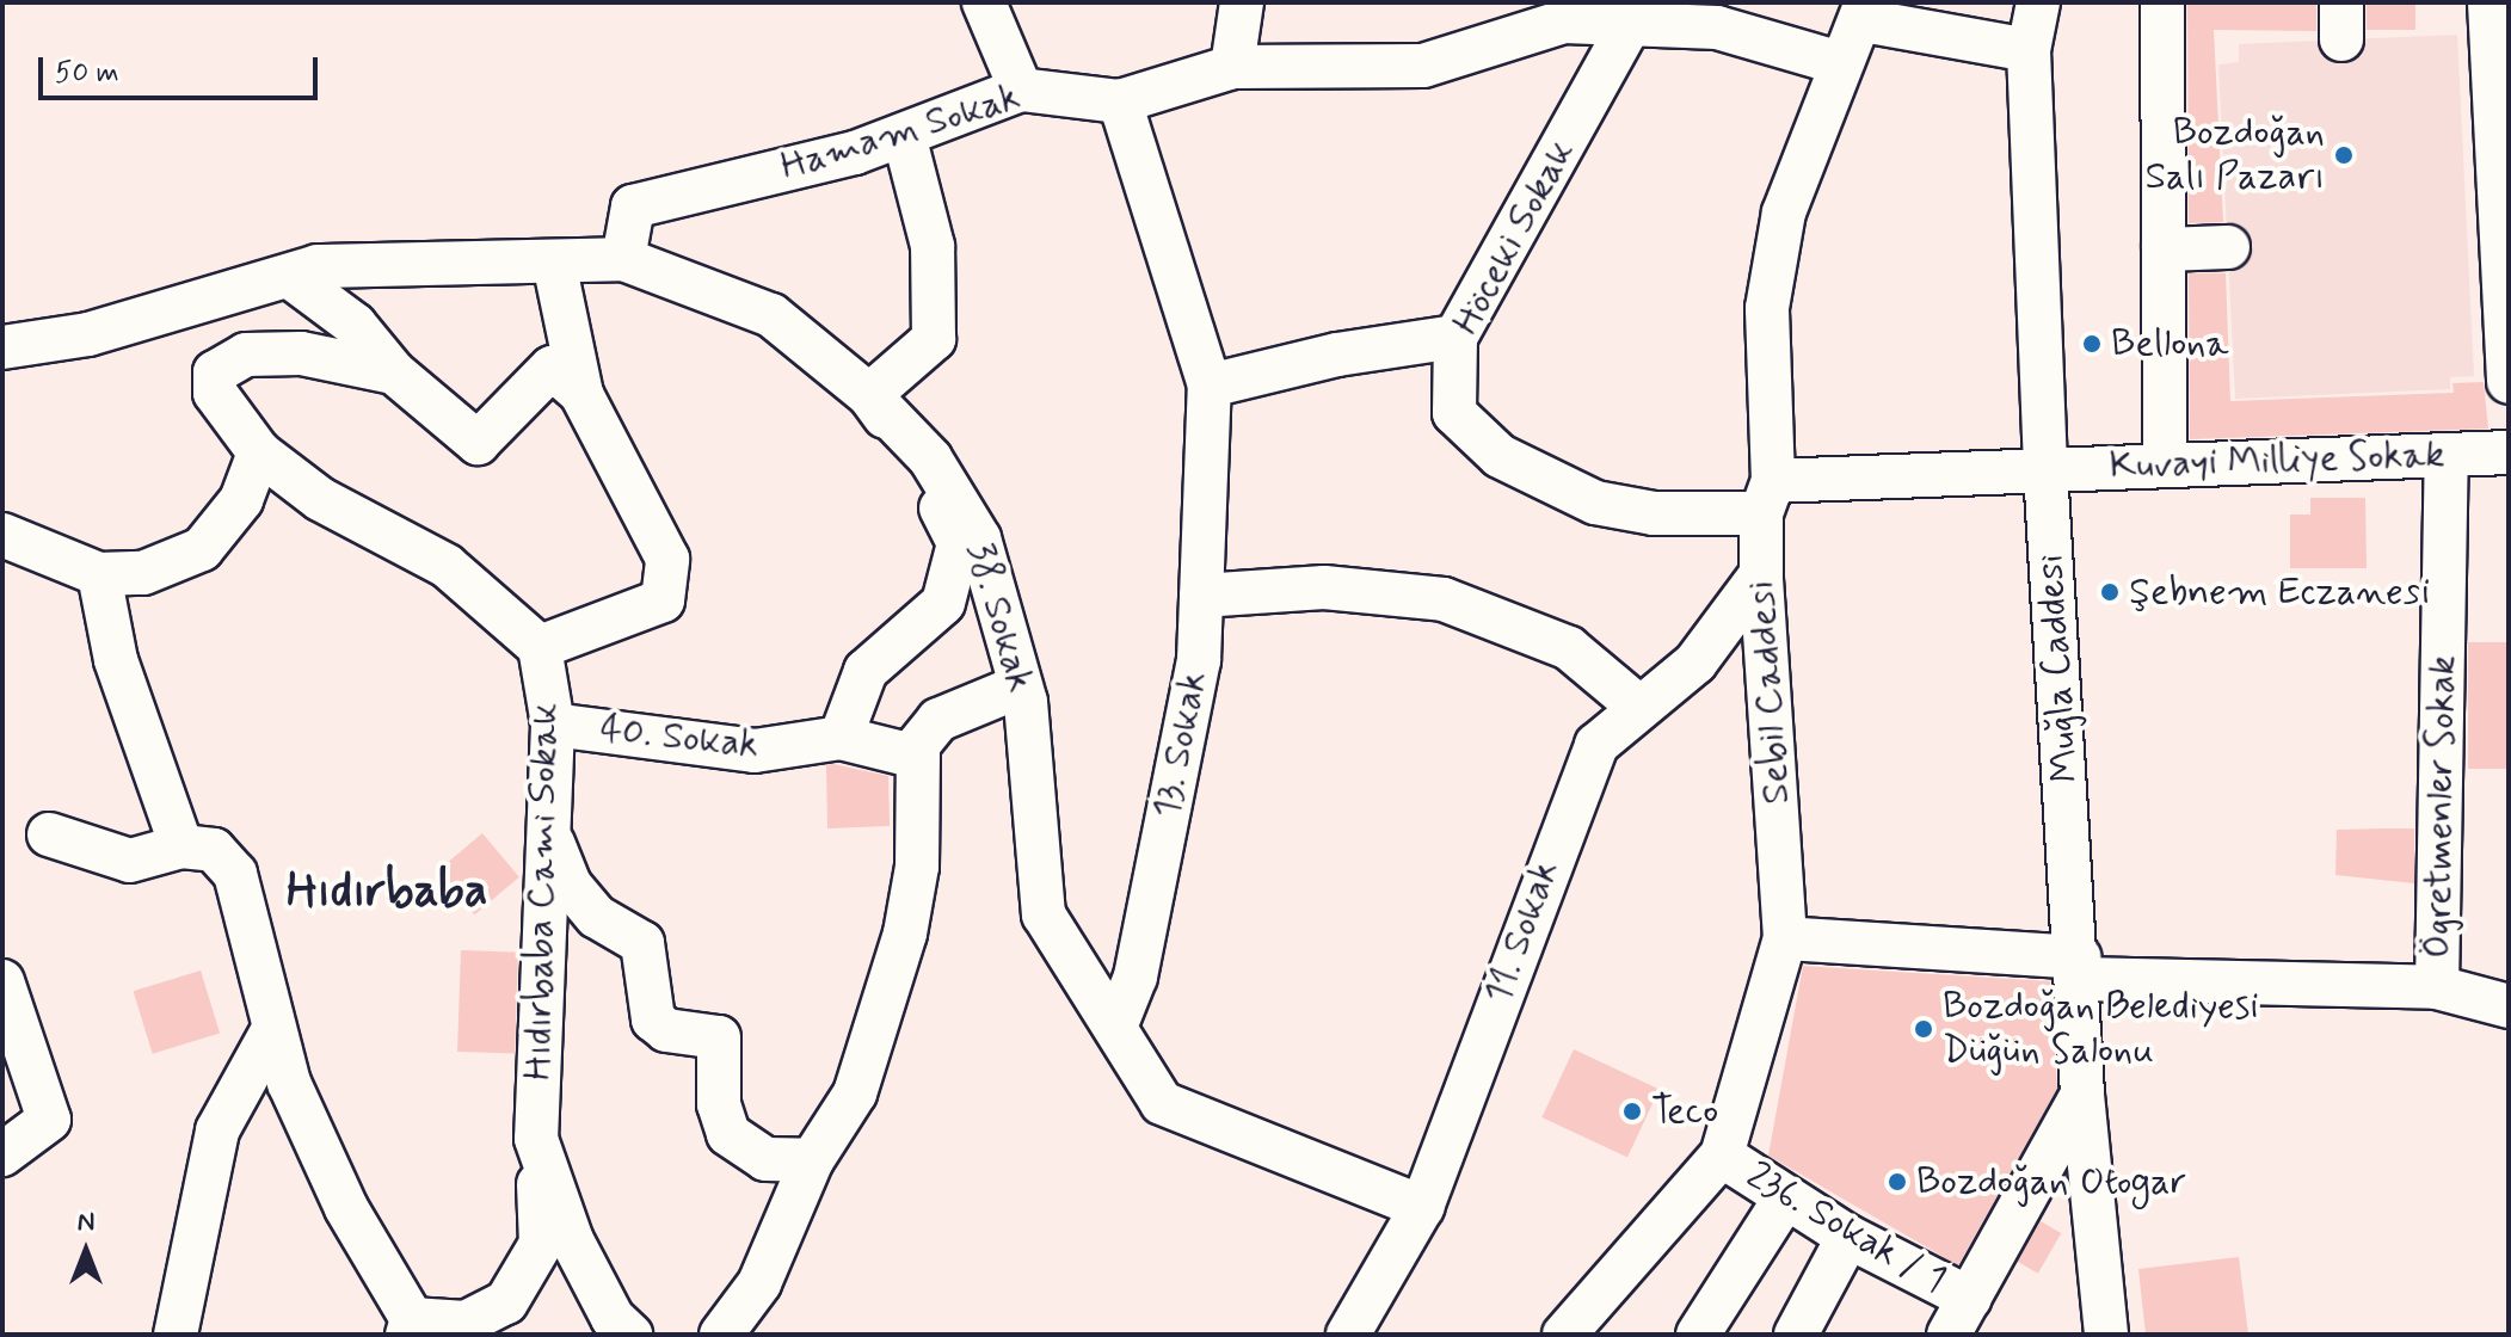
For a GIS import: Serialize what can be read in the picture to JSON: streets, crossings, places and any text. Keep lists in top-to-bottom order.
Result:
{
  "streets": {
    "street": [
      "Hamam Sokak",
      "Höceki Sokak",
      "Kuvayi Milliye Sokak",
      "38. Sokak",
      "Muğla Caddesi",
      "Sebil Caddesi",
      "40. Sokak",
      "13. Sokak",
      "Ögretmenler Sokak",
      "Hıdırbaba Cami Sokak",
      "11. Sokak",
      "236. Sokak / 1"
    ]
  },
  "crossings": [
    ["Hamam Sokak", "Höceki Sokak"],
    ["Hamam Sokak", "38. Sokak"],
    ["Hamam Sokak", "Sebil Caddesi"],
    ["Hamam Sokak", "13. Sokak"],
    ["Höceki Sokak", "Kuvayi Milliye Sokak"],
    ["Höceki Sokak", "Muğla Caddesi"],
    ["Höceki Sokak", "Sebil Caddesi"],
    ["Kuvayi Milliye Sokak", "Muğla Caddesi"],
    ["Kuvayi Milliye Sokak", "Ögretmenler Sokak"],
    ["38. Sokak", "13. Sokak"],
    ["Sebil Caddesi", "11. Sokak"],
    ["Sebil Caddesi", "236. Sokak / 1"],
    ["40. Sokak", "Hıdırbaba Cami Sokak"]
  ],
  "districts": ["Hıdırbaba"],
  "places": [
    "Bozdoğan Salı Pazarı",
    "Bellona",
    "Şebnem Eczanesi",
    "Bozdoğan Belediyesi Düğün Salonu",
    "Teco",
    "Bozdoğan Otogar"
  ],
  "scale_bar": "50 m",
  "north": "top"
}
